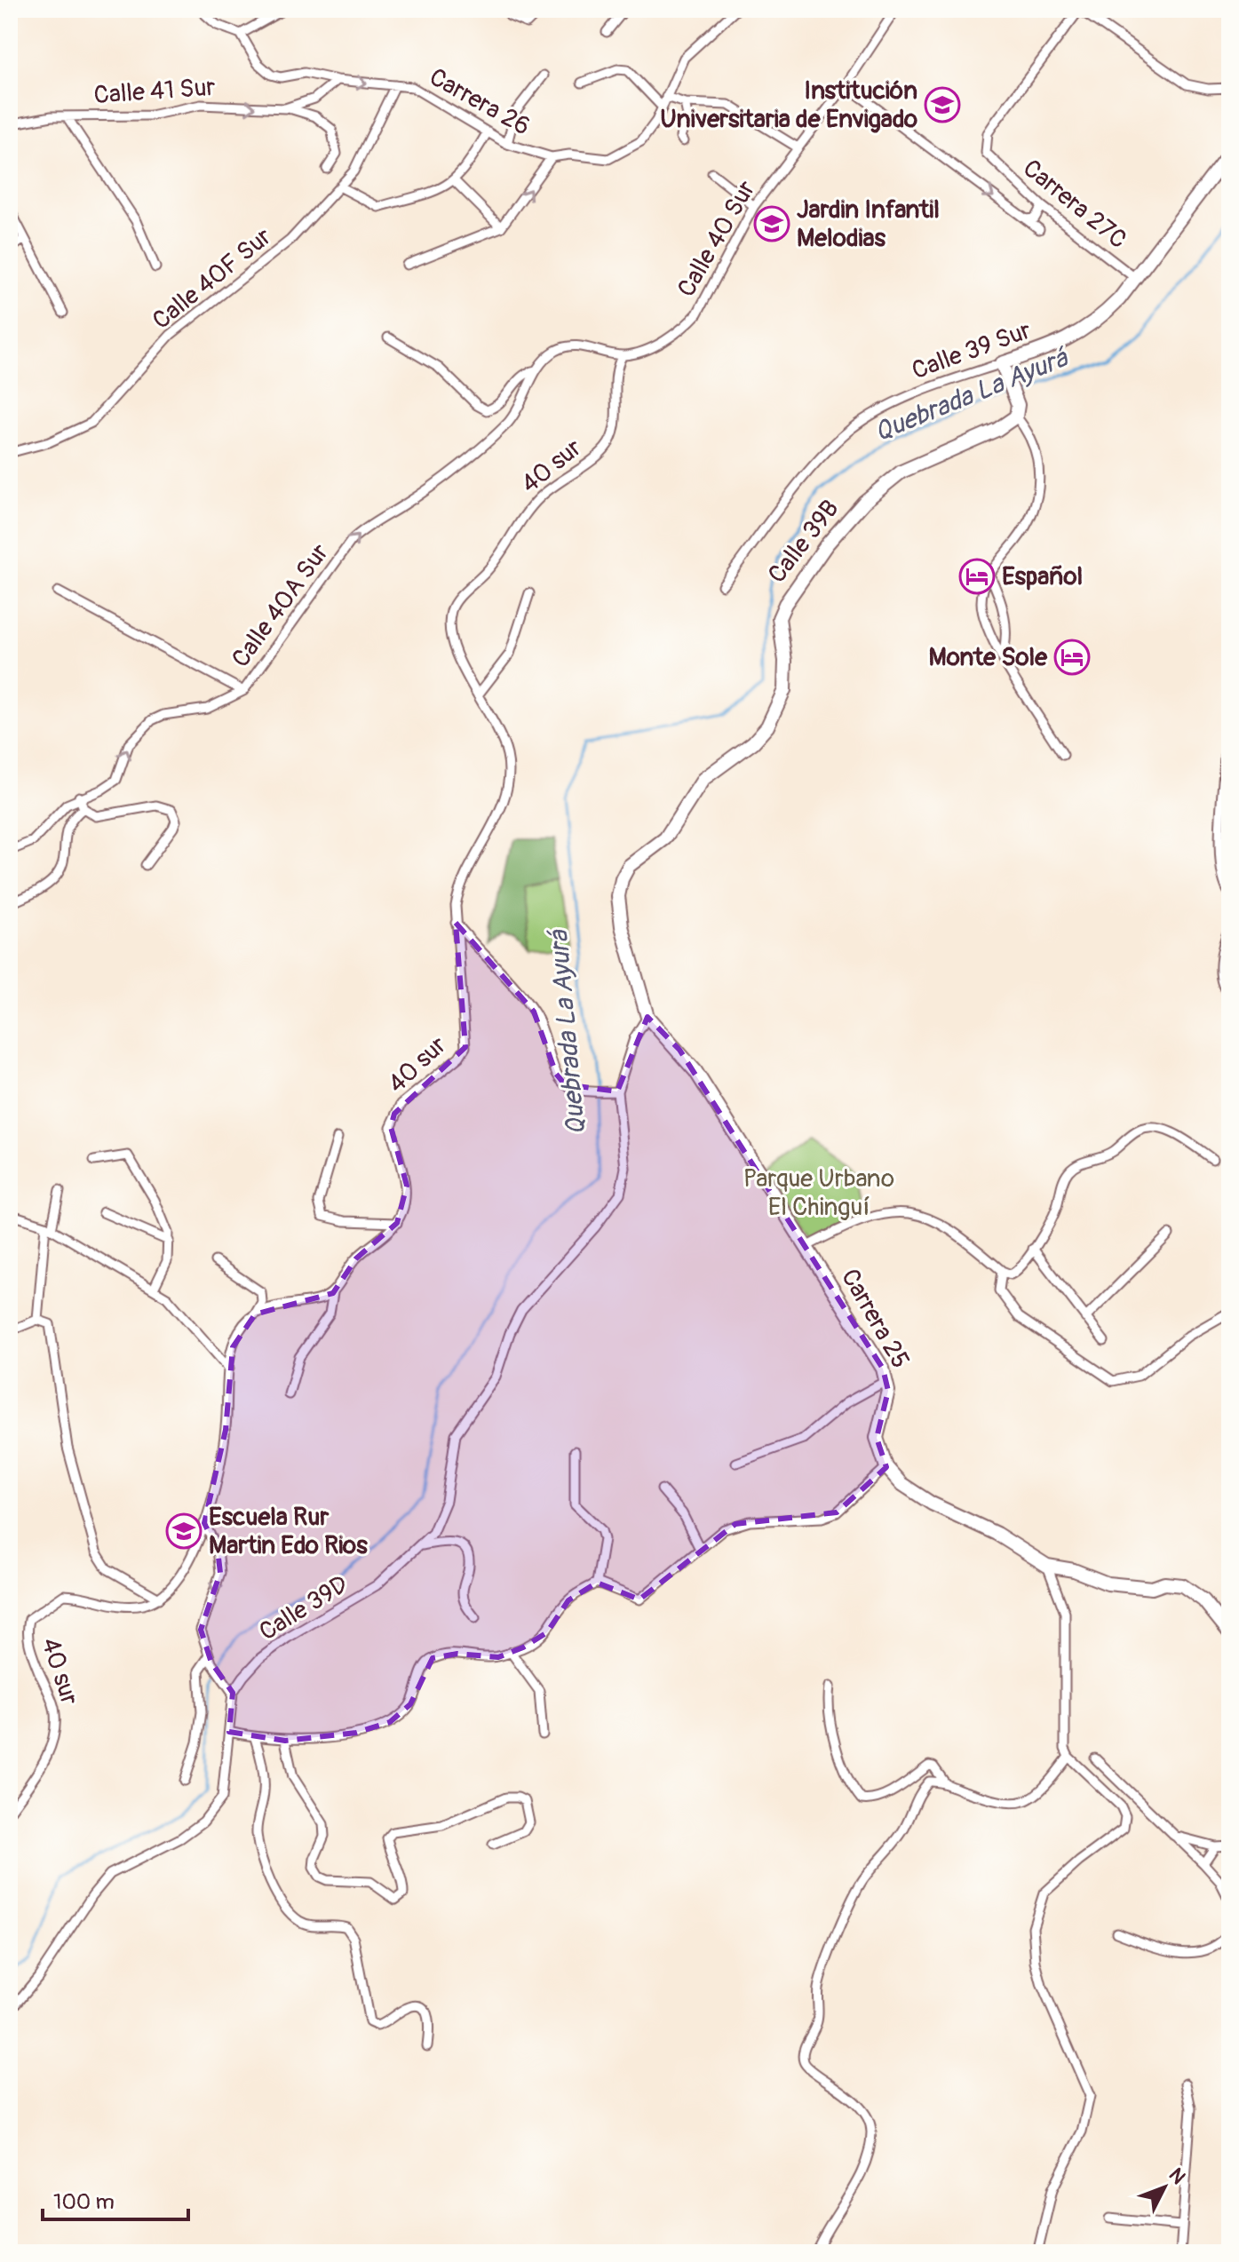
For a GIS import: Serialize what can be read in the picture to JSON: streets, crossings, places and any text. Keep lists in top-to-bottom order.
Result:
{
  "streets": {
    "street": [
      "Calle 41 Sur",
      "Carrera 26",
      "Carrera 27C",
      "Calle 40 Sur",
      "Calle 40F Sur",
      "Calle 39 Sur",
      "40 sur",
      "Calle 39B",
      "Calle 40A Sur",
      "Carrera 25",
      "Calle 39D"
    ]
  },
  "crossings": [
    ["Calle 41 Sur", "Carrera 26"],
    ["Carrera 26", "Calle 40F Sur"],
    ["Carrera 27C", "Calle 39 Sur"],
    ["Calle 40 Sur", "40 sur"],
    ["Calle 40 Sur", "Calle 40A Sur"],
    ["40 sur", "Calle 40A Sur"],
    ["Calle 39B", "Carrera 25"]
  ],
  "one_way": ["Calle 41 Sur", "Calle 40A Sur"],
  "water": ["Quebrada La Ayurá"],
  "parks": ["Parque Urbano El Chinguí"],
  "places": {
    "school or university": ["Institución Universitaria de Envigado", "Jardin Infantil Melodias", "Escuela Rur Martin Edo Rios"],
    "hotel": ["Español", "Monte Sole"]
  },
  "scale_bar": "100 m",
  "north": "top right"
}
